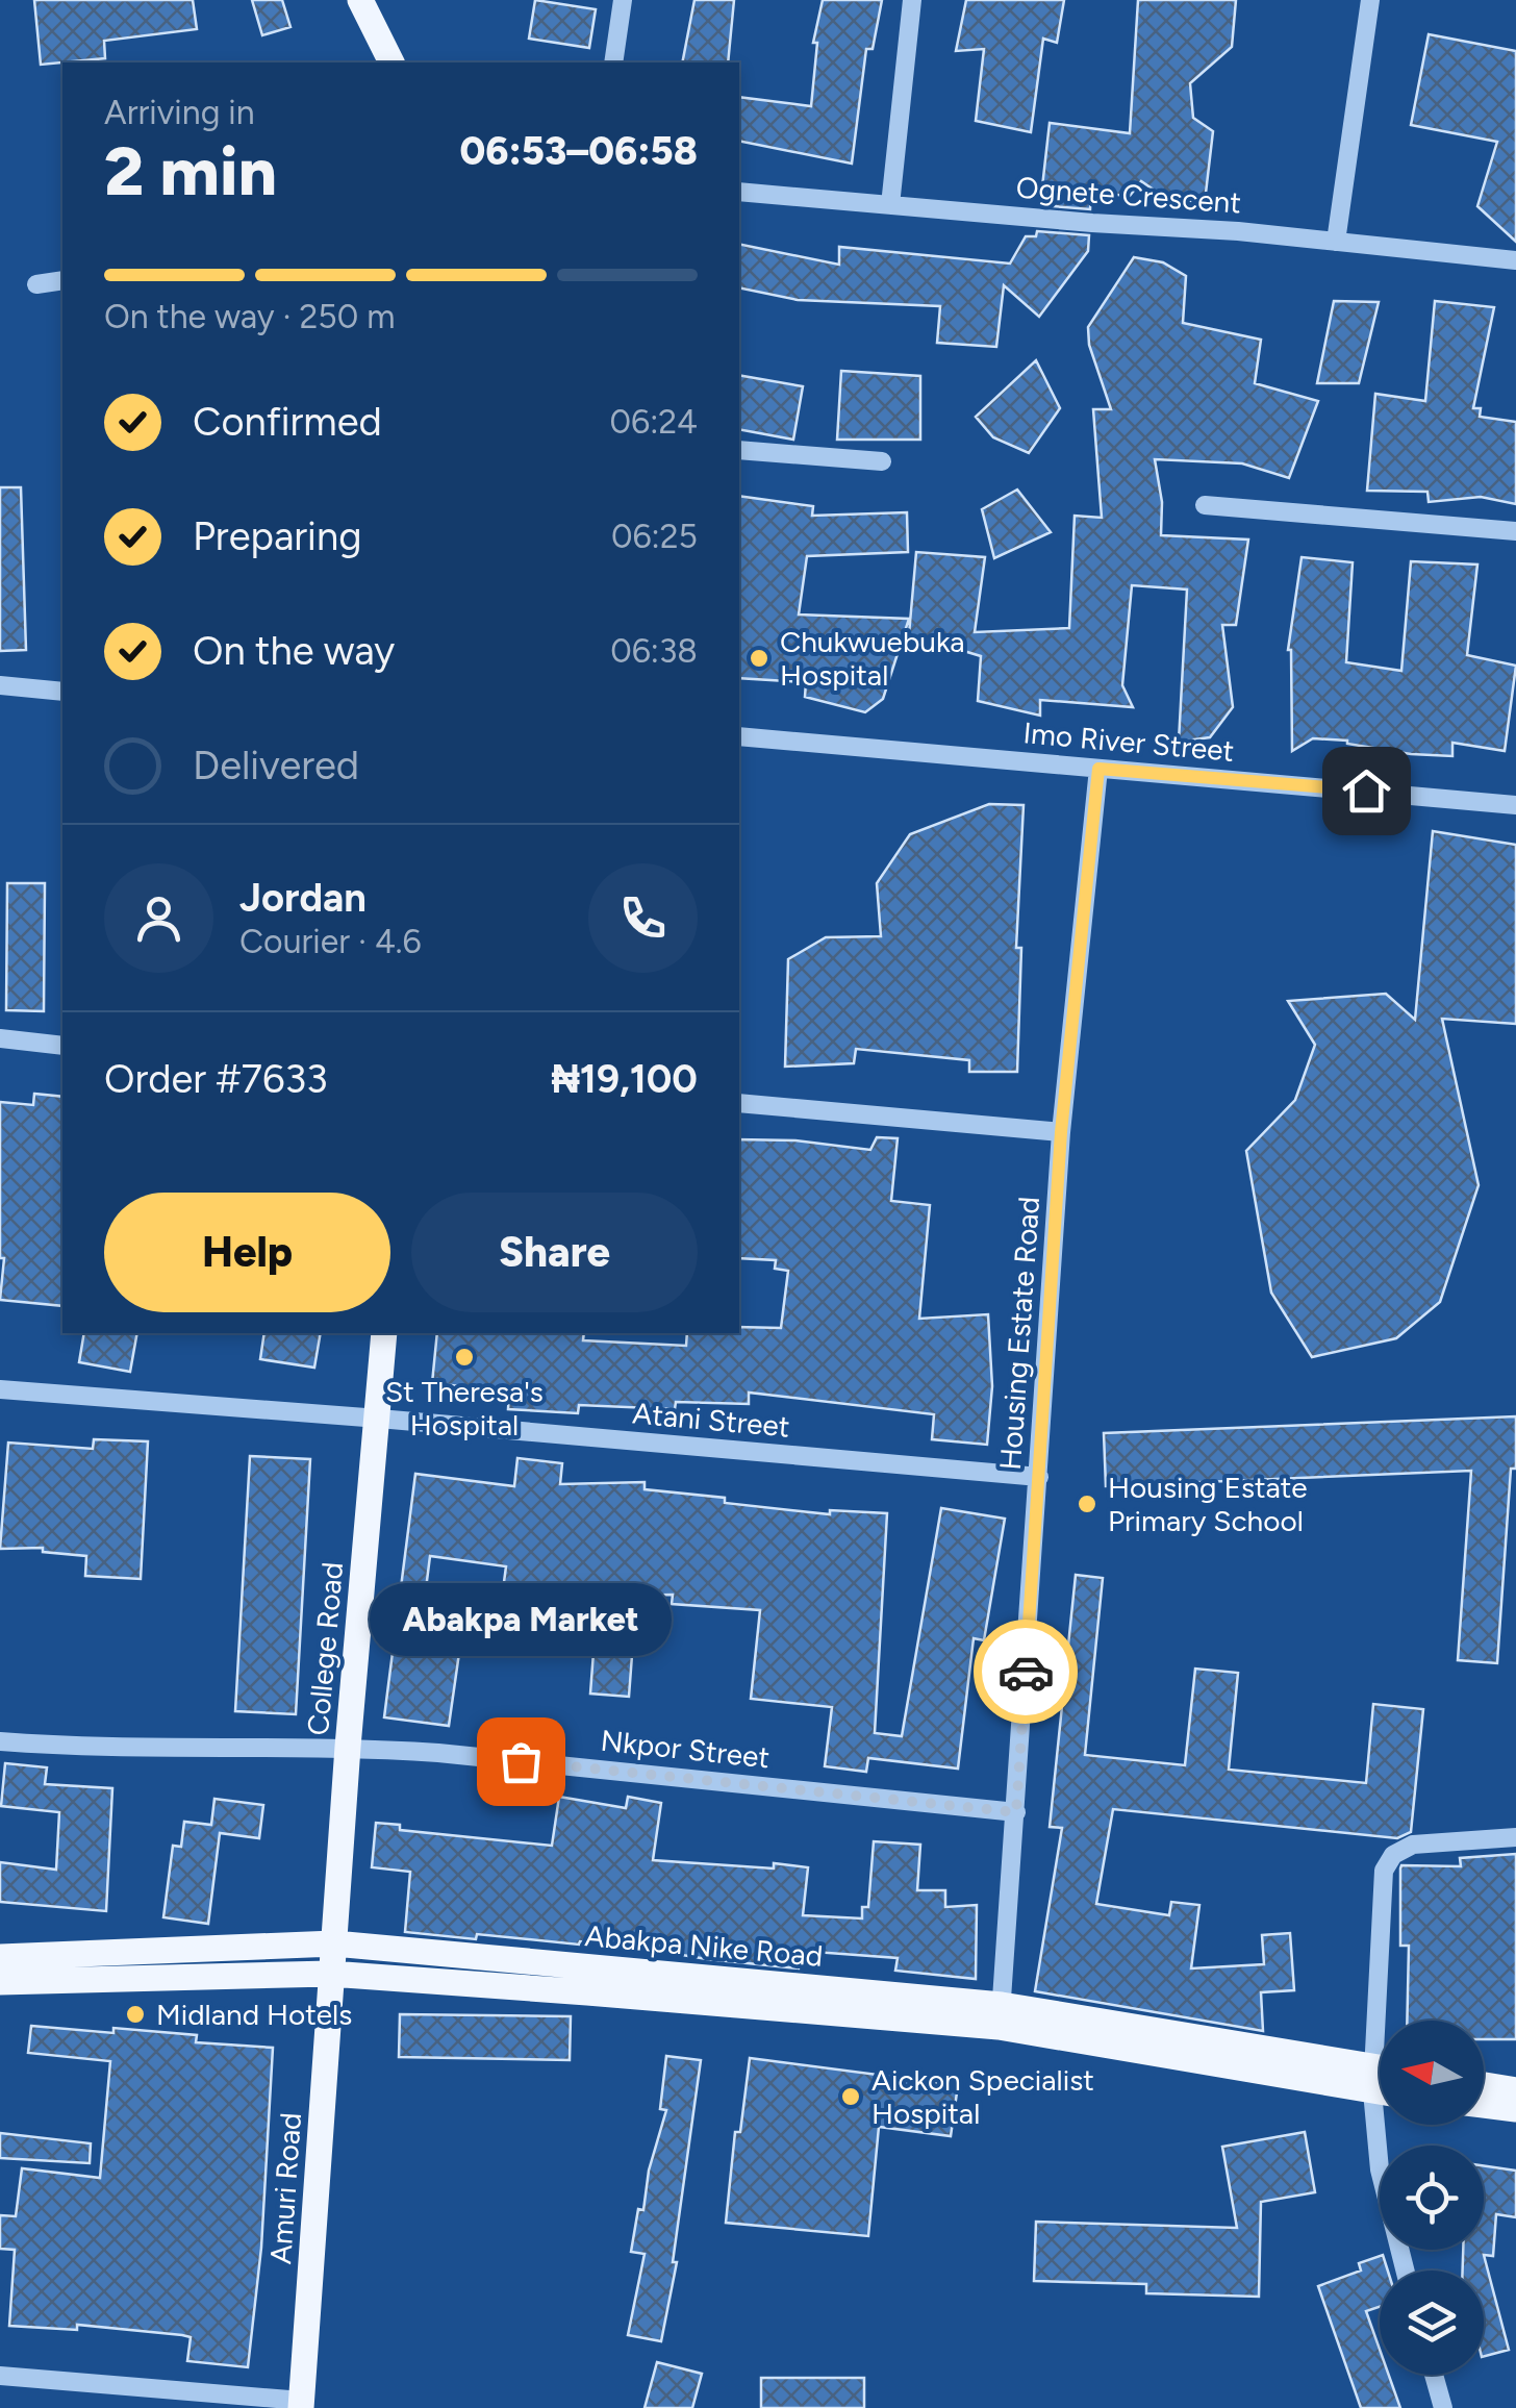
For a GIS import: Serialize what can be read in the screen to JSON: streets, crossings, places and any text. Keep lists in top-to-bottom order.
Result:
{
  "streets": {
    "main road": ["College Road", "Abakpa Nike Road", "Amuri Road"],
    "street": [
      "Ognete Crescent",
      "Imo River Street",
      "Housing Estate Road",
      "Atani Street",
      "Nkpor Street"
    ]
  },
  "crossings": [
    ["Imo River Street", "Housing Estate Road"],
    ["Housing Estate Road", "Atani Street"],
    ["Housing Estate Road", "Nkpor Street"],
    ["Housing Estate Road", "Abakpa Nike Road"],
    ["Atani Street", "College Road"],
    ["College Road", "Nkpor Street"],
    ["College Road", "Abakpa Nike Road"],
    ["College Road", "Amuri Road"],
    ["Abakpa Nike Road", "Amuri Road"]
  ],
  "places": [
    "Chukwuebuka Hospital",
    "St Theresa's Hospital",
    "Housing Estate Primary School",
    "Abakpa Market",
    "Midland Hotels",
    "Aickon Specialist Hospital"
  ],
  "north": "left",
  "page": {
    "heading": ["2 min", "Arriving in", "06:53–06:58"],
    "panel": [
      "Jordan",
      "Courier · 4.6",
      "Order #7633",
      "₦19,100"
    ],
    "bar": "On the way · 250 m",
    "list": [
      ["Confirmed", "06:24"],
      ["Preparing", "06:25"],
      ["On the way", "06:38"],
      "Delivered"
    ],
    "buttons": ["Help", "Share"],
    "bubble": "Abakpa Market"
  }
}
